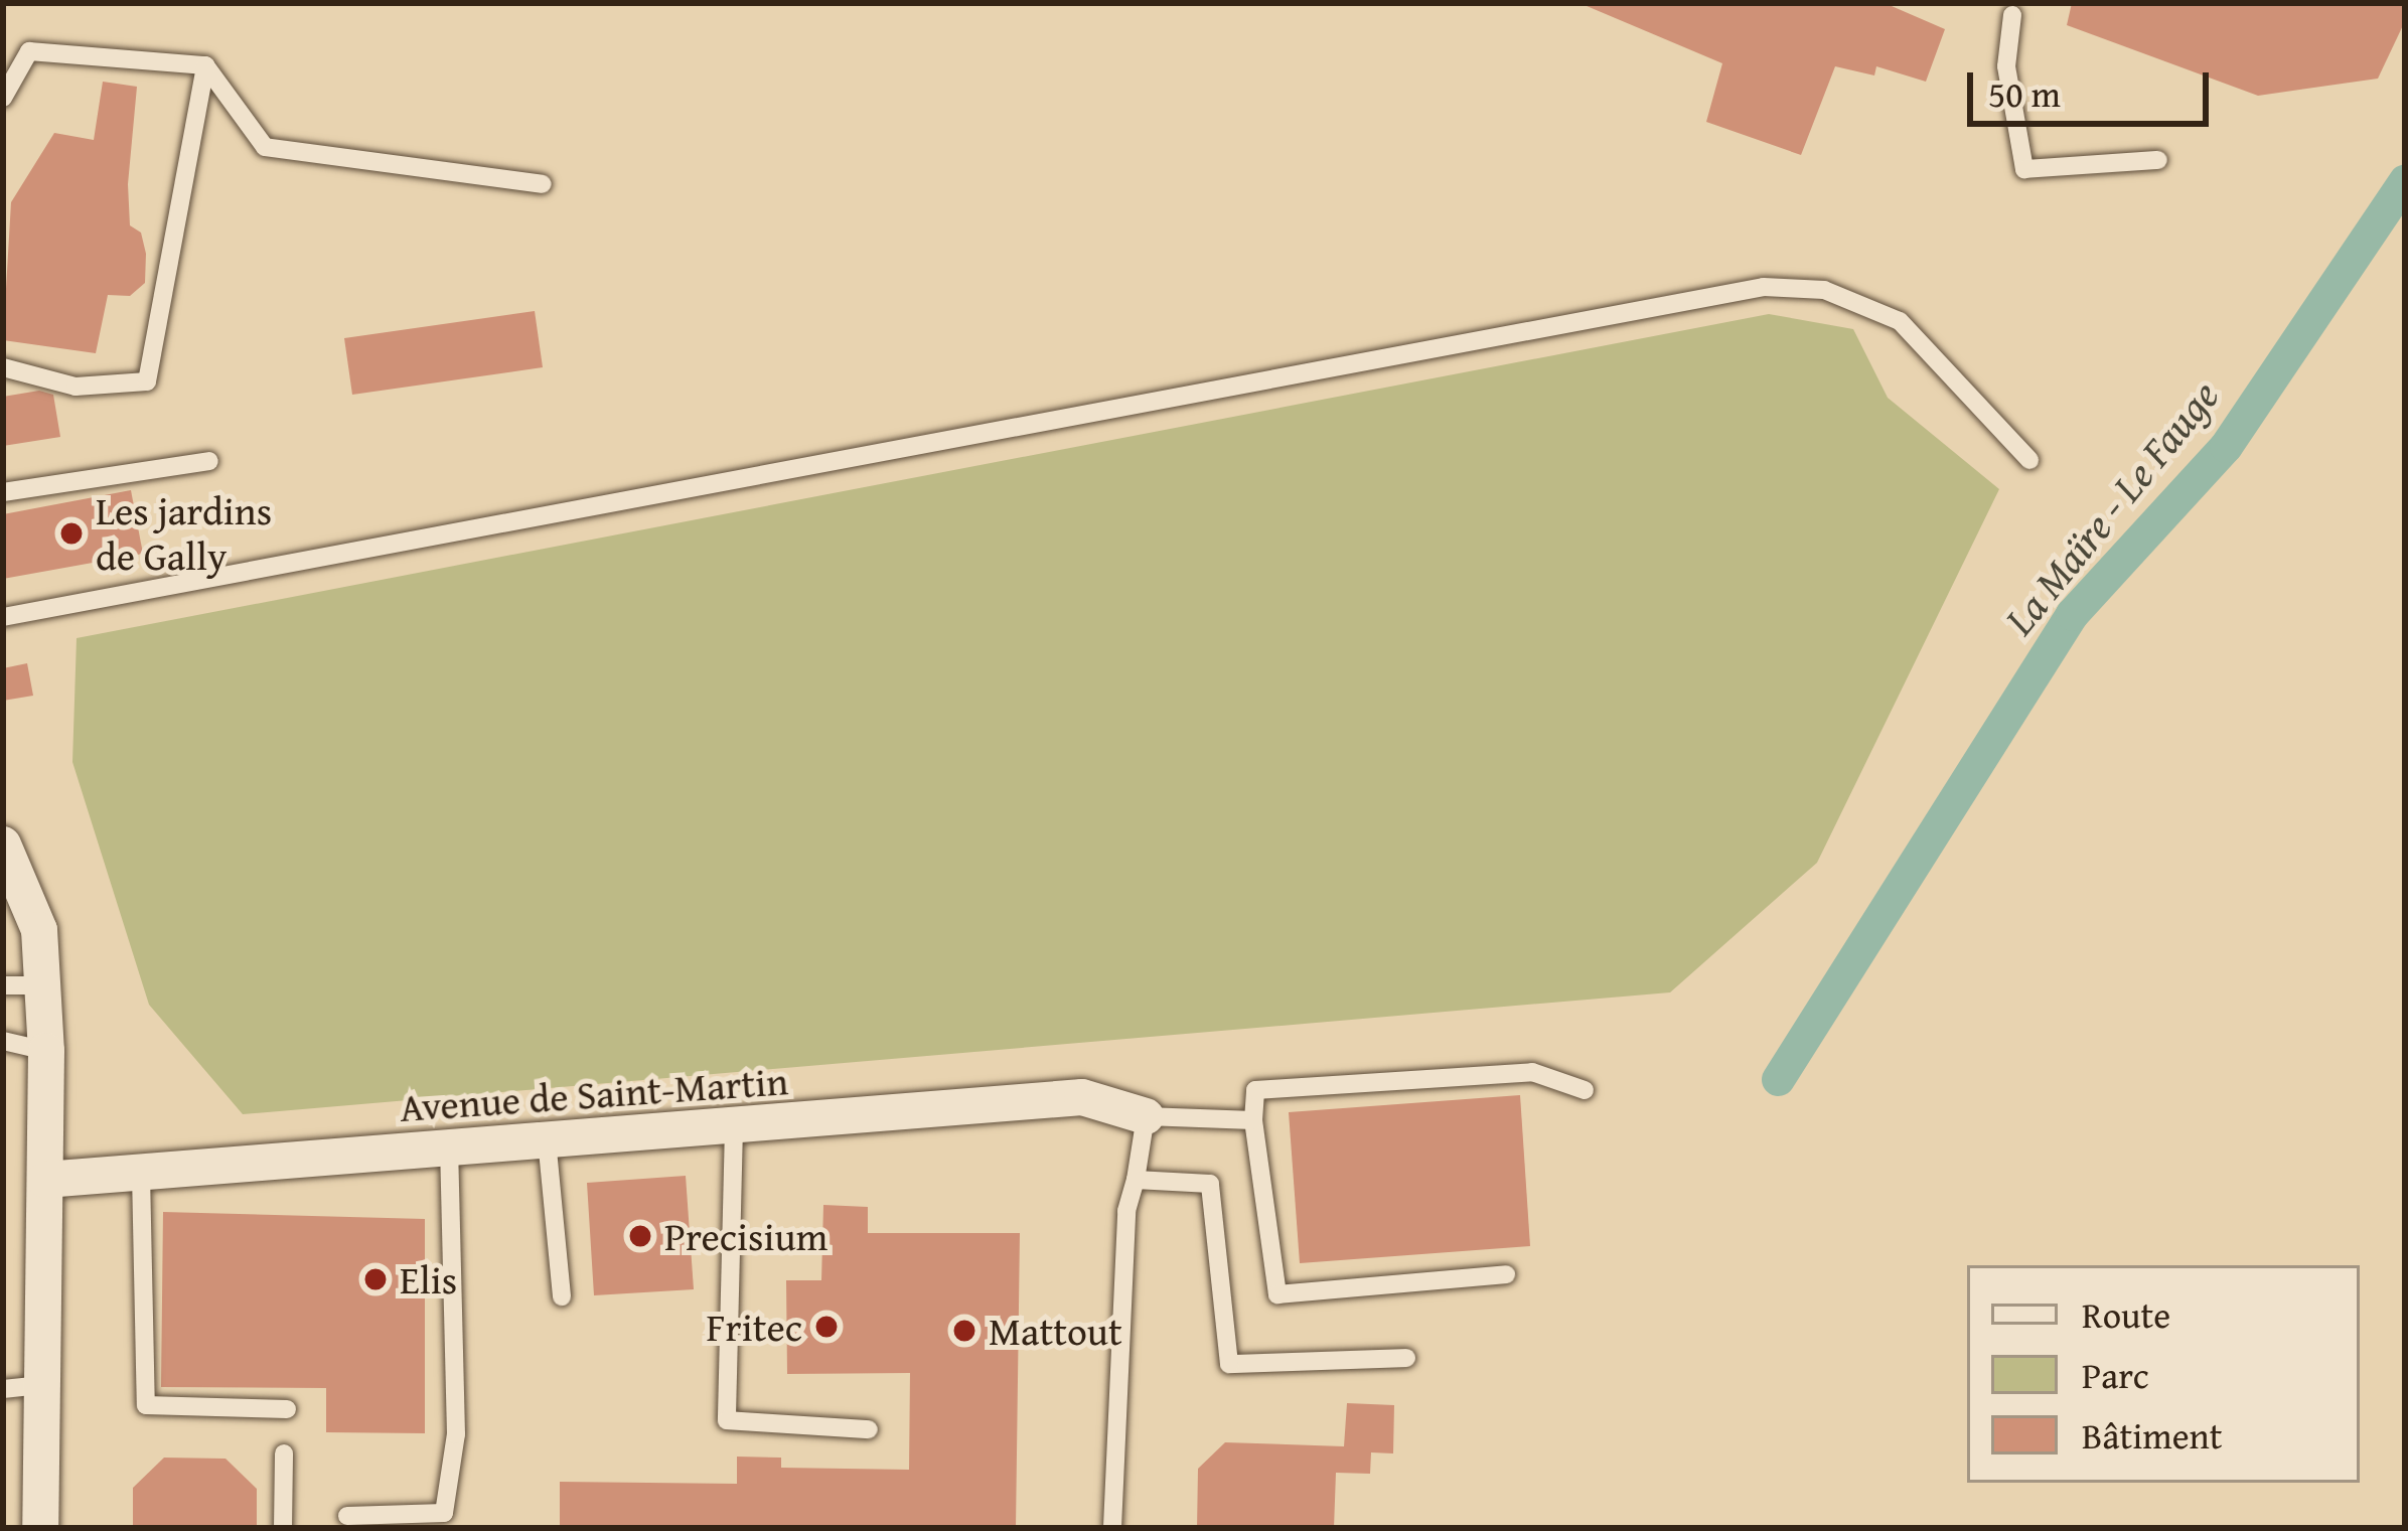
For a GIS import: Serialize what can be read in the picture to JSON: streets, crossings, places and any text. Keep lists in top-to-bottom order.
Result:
{
  "streets": {
    "street": ["Avenue de Saint-Martin"]
  },
  "water": ["La Maïre - Le Fauge"],
  "places": [
    "Les jardins de Gally",
    "Precisium",
    "Elis",
    "Fritec",
    "Mattout"
  ],
  "legend": ["Route", "Parc", "Bâtiment"],
  "scale_bar": "50 m"
}
